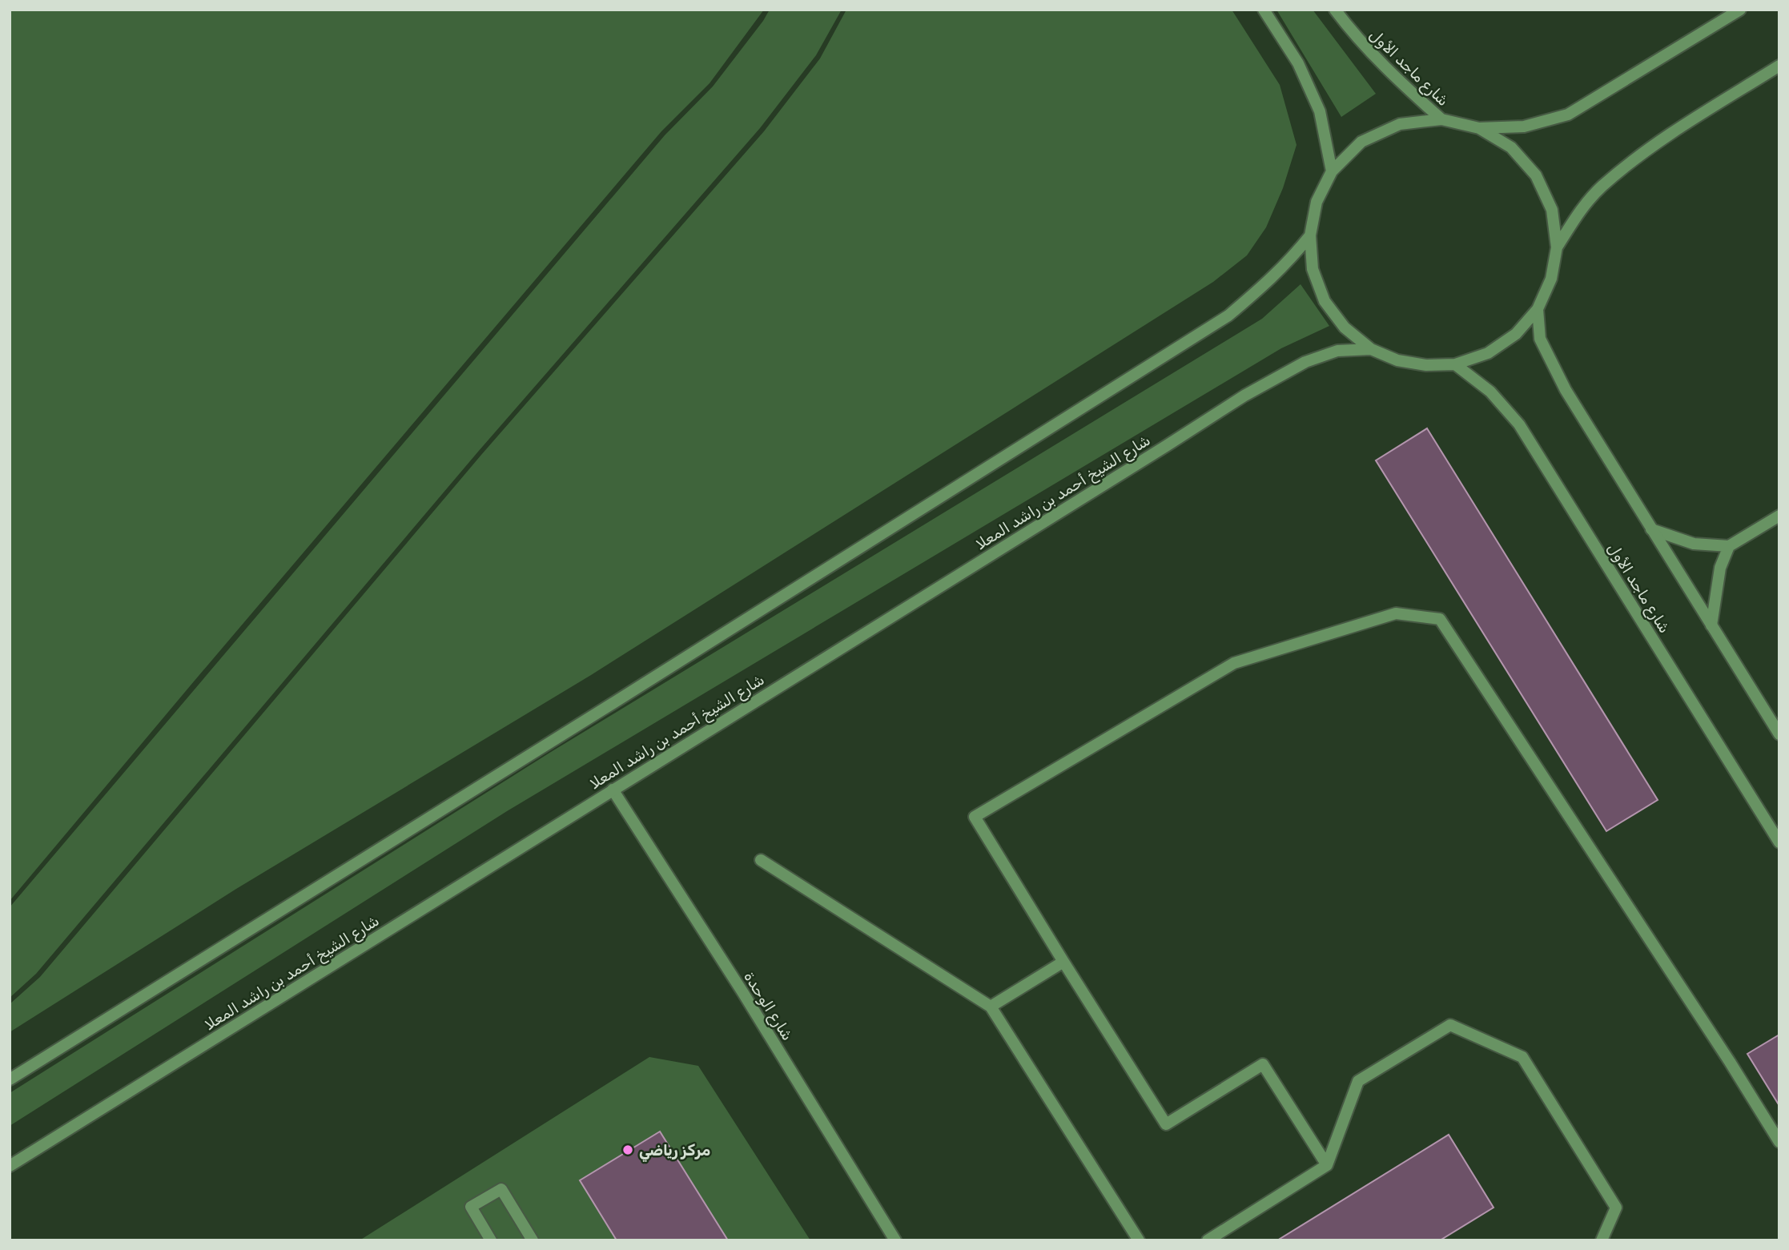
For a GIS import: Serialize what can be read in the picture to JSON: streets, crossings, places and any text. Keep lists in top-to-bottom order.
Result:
{
  "streets": {
    "street": ["شارع ماجد الأول", "شارع الشيخ أحمد بن راشد المعلا", "شارع الوحدة"]
  },
  "crossings": [
    ["شارع الشيخ أحمد بن راشد المعلا", "شارع الوحدة"]
  ],
  "places": ["مركز رياضي"]
}
